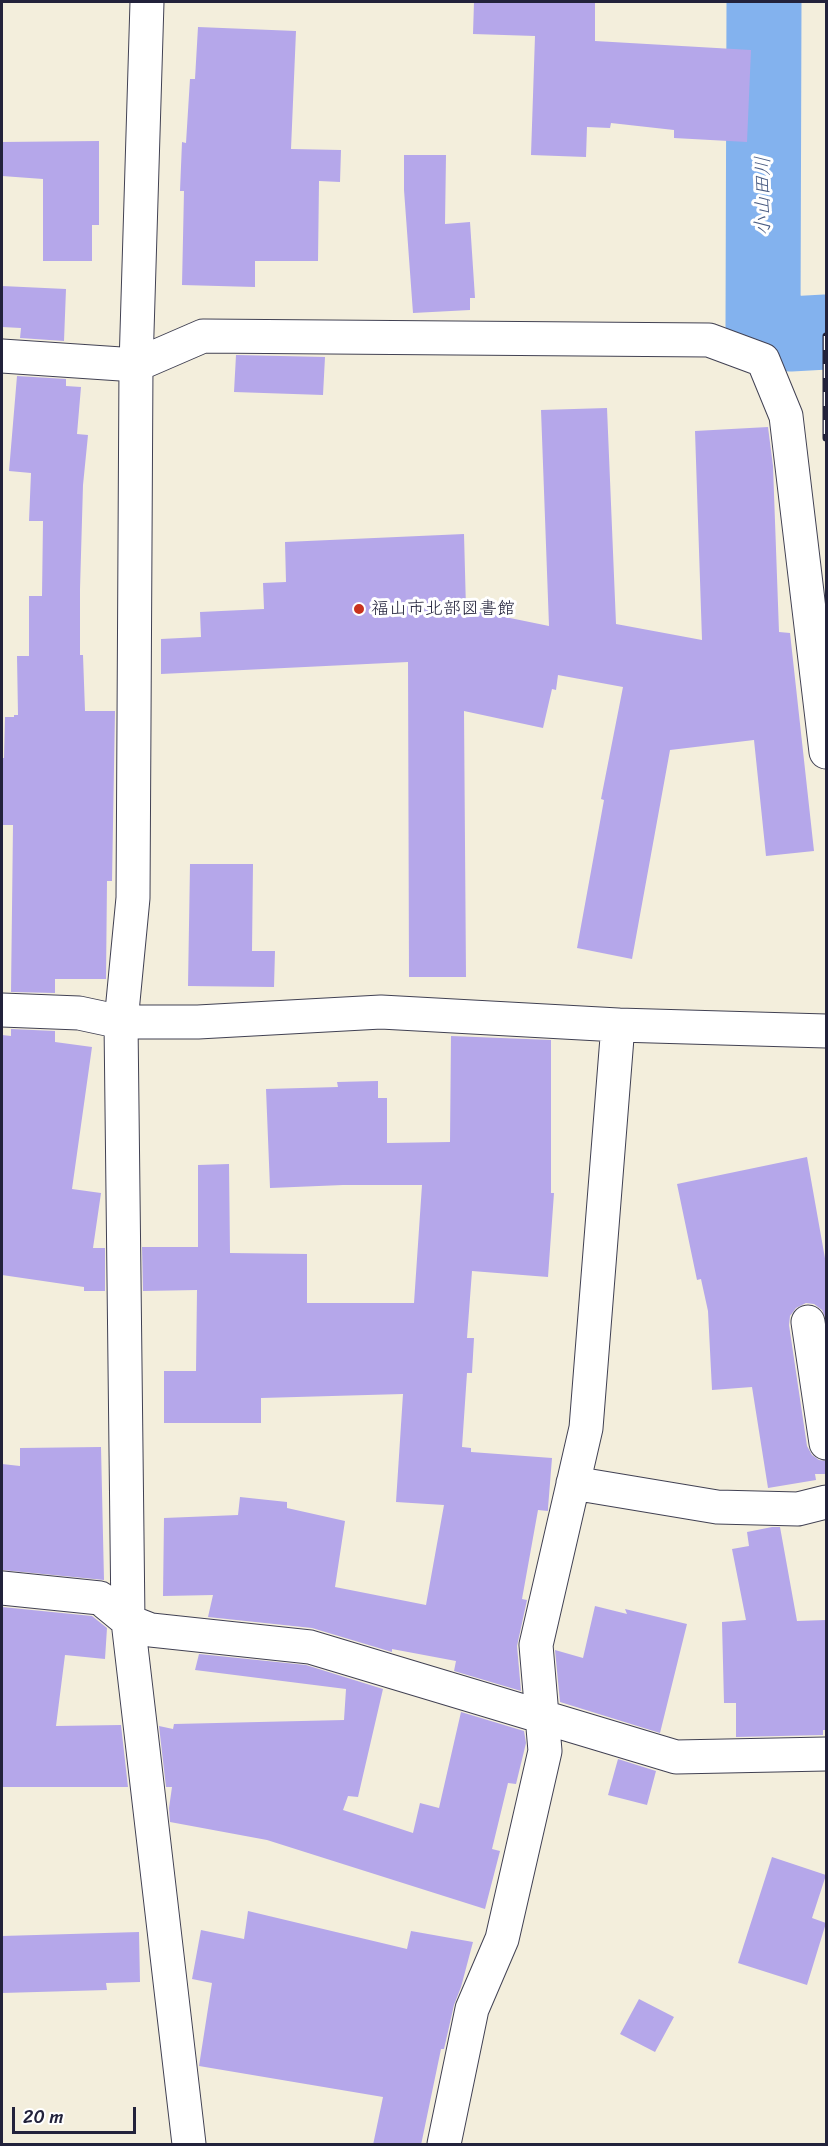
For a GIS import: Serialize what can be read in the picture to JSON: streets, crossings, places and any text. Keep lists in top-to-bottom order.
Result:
{
  "water": ["小山田川"],
  "places": ["福山市北部図書館"],
  "scale_bar": "20 m"
}
